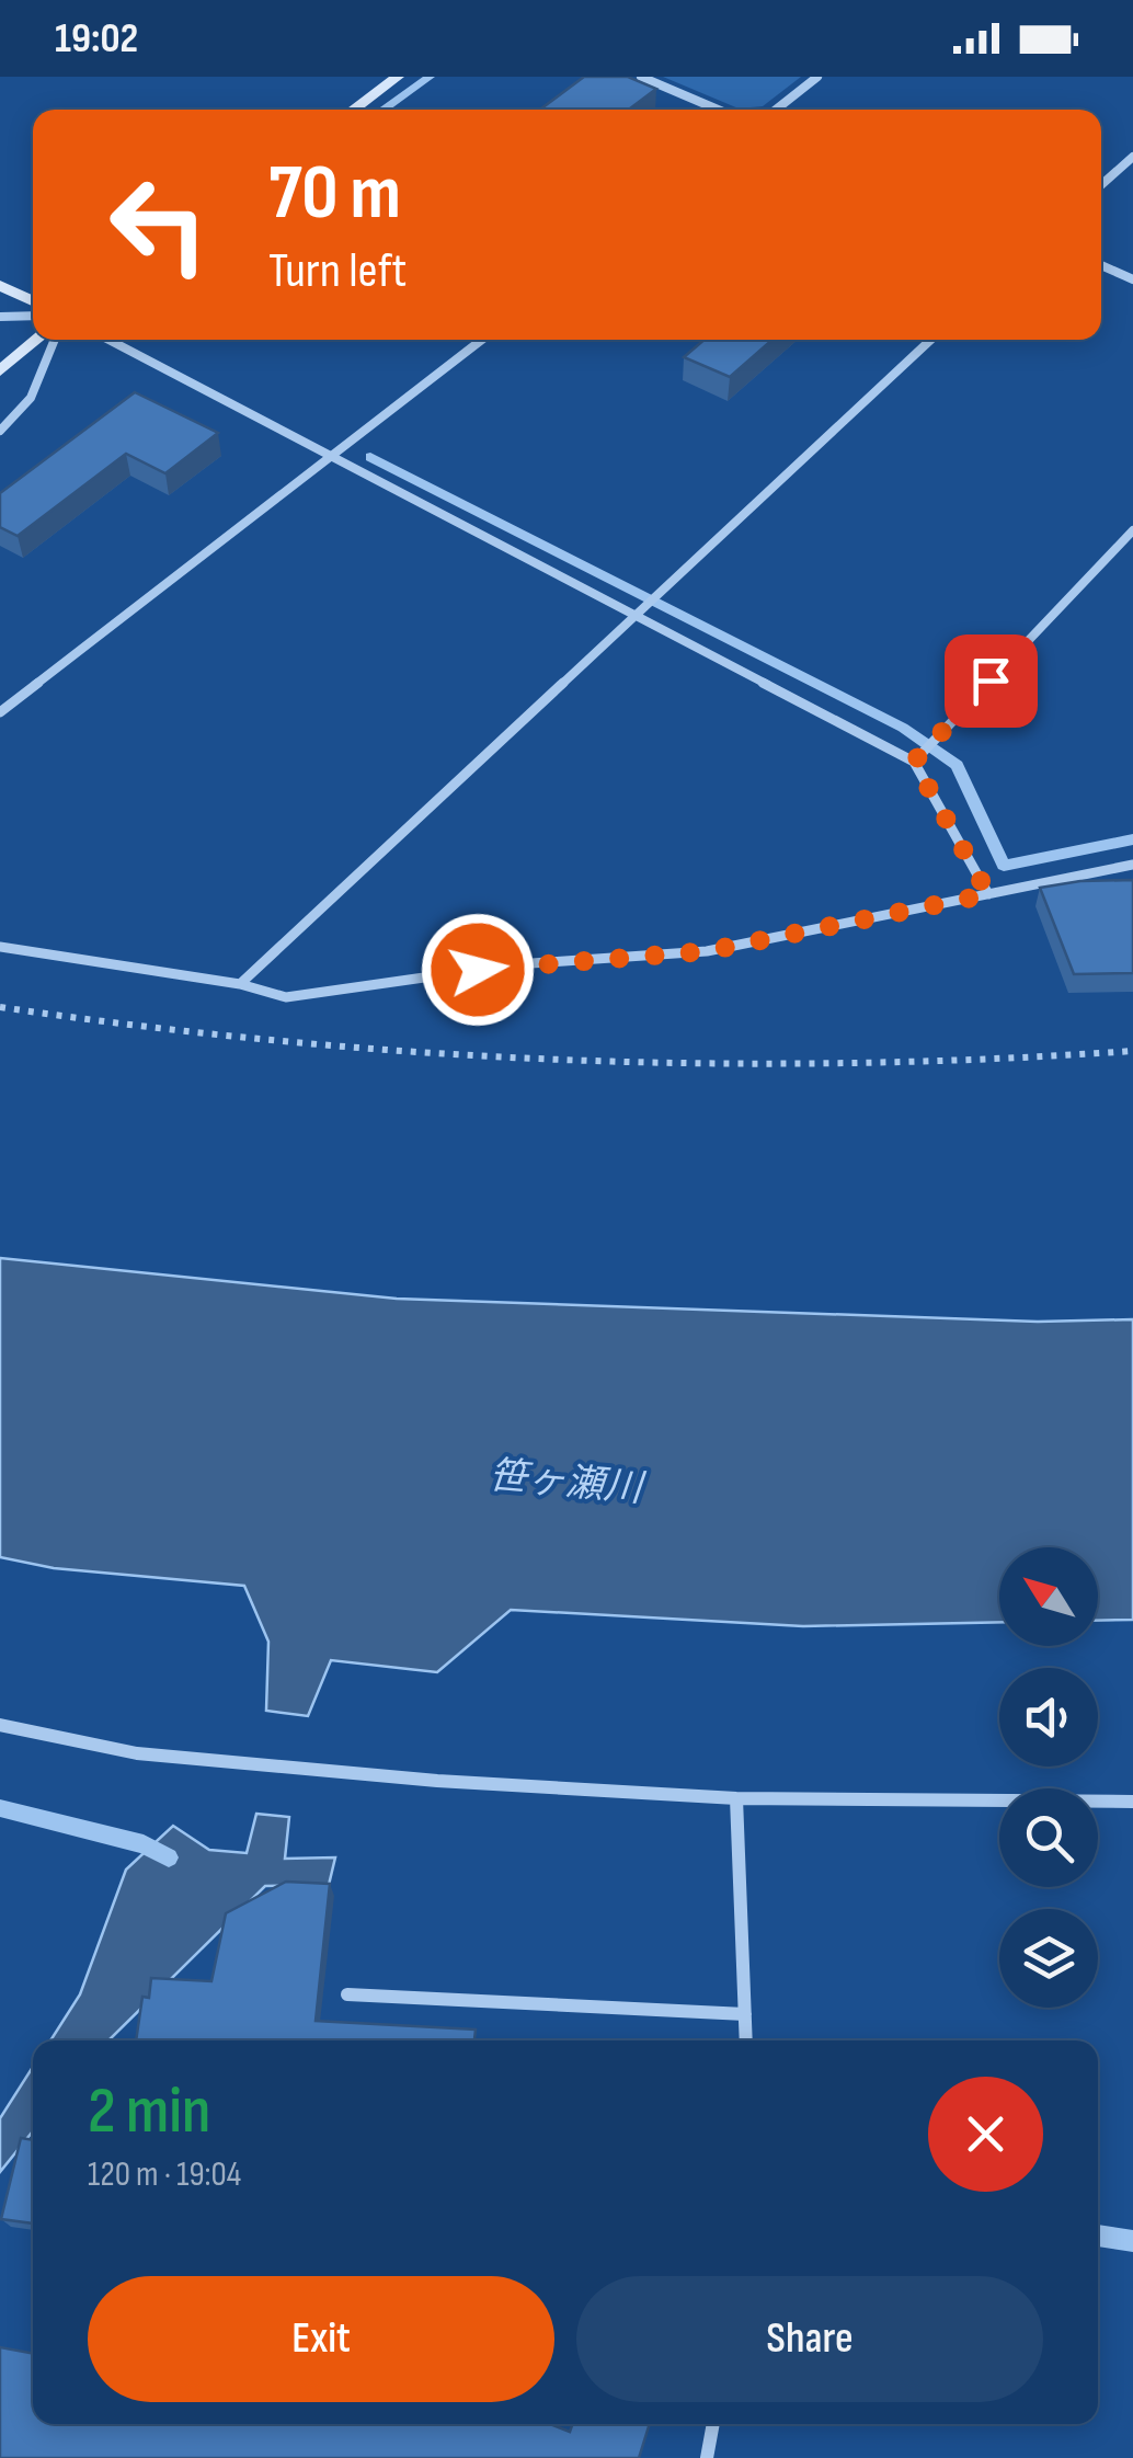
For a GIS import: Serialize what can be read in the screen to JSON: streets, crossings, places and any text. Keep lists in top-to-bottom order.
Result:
{
  "water": ["笹ヶ瀬川"],
  "north": "top left",
  "page": {
    "status": "19:02",
    "turn": ["70 m", "Turn left"],
    "heading": ["2 min", "120 m · 19:04"],
    "buttons": ["Exit", "Share"]
  }
}
